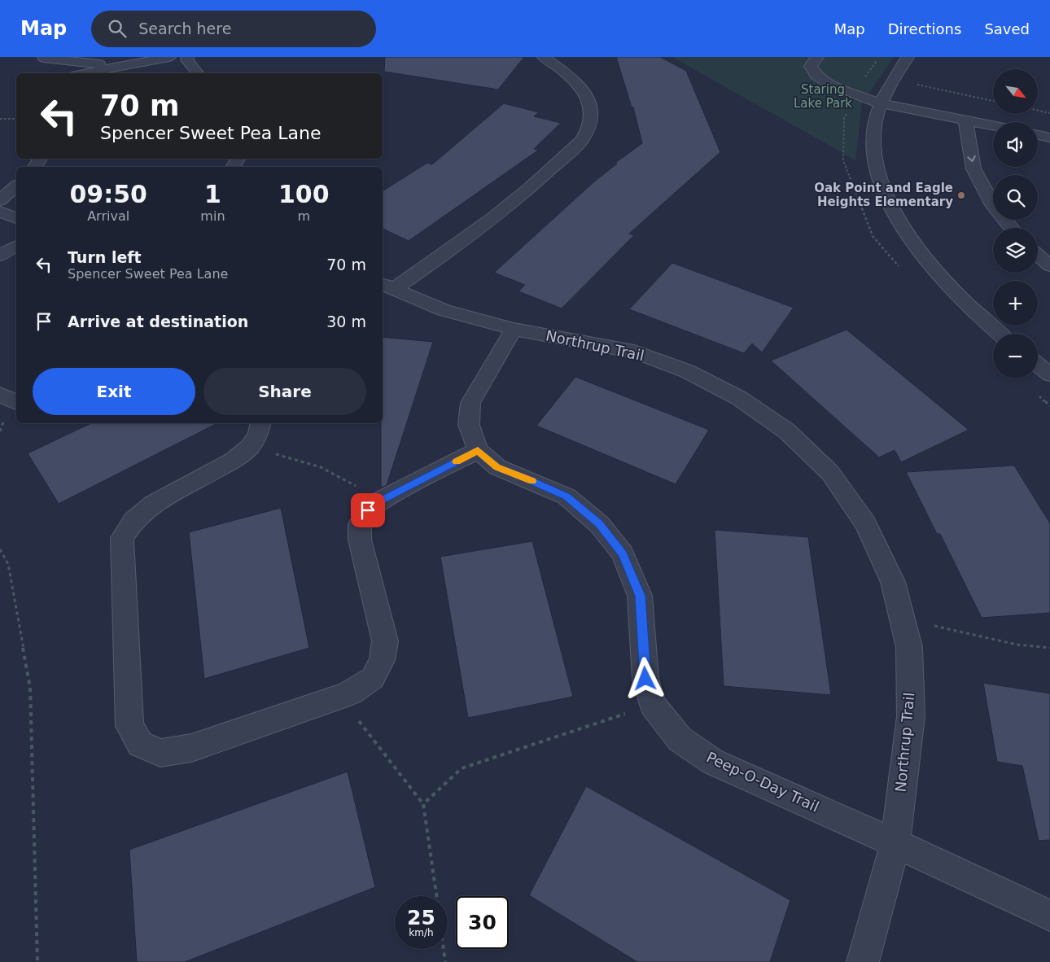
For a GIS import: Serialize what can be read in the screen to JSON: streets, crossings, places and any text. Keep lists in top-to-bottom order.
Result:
{
  "streets": {
    "street": ["Northrup Trail", "Peep-O-Day Trail"]
  },
  "crossings": [
    ["Northrup Trail", "Peep-O-Day Trail"]
  ],
  "parks": ["Staring Lake Park"],
  "places": ["Oak Point and Eagle Heights Elementary"],
  "north": "bottom right",
  "page": {
    "header": "Map",
    "search": "Search here",
    "nav": ["Map", "Directions", "Saved"],
    "map_buttons": ["+", "−"],
    "turn": ["70 m", "Spencer Sweet Pea Lane"],
    "eta": [
      "09:50",
      "Arrival",
      "1",
      "min",
      "100",
      "m"
    ],
    "list": [
      {
        "name": "Turn left",
        "note": "Spencer Sweet Pea Lane",
        "value": "70 m"
      },
      {
        "name": "Arrive at destination",
        "value": "30 m"
      }
    ],
    "buttons": ["Exit", "Share"],
    "speed": "25 km/h",
    "limit": "30"
  }
}
